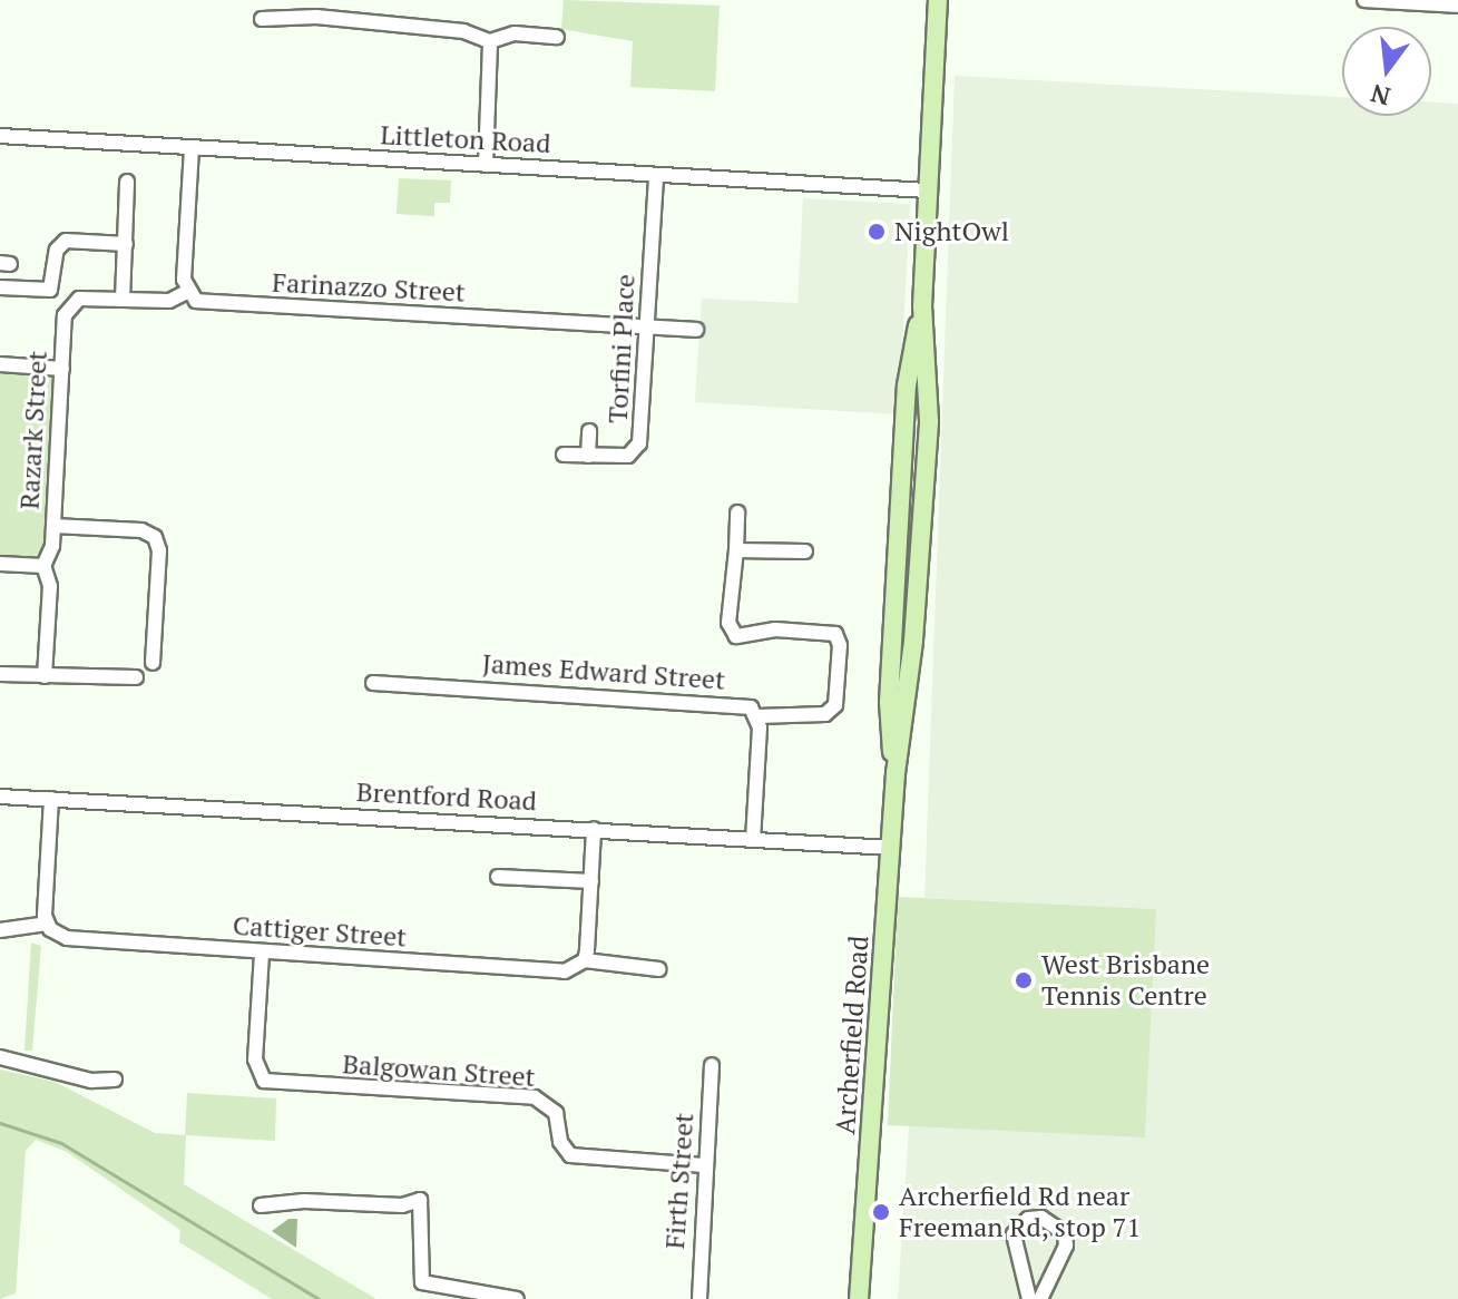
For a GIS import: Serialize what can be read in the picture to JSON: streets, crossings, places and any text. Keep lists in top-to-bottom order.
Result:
{
  "streets": {
    "main road": ["Archerfield Road"],
    "street": [
      "Littleton Road",
      "Farinazzo Street",
      "Torfini Place",
      "Razark Street",
      "James Edward Street",
      "Brentford Road",
      "Cattiger Street",
      "Balgowan Street",
      "Firth Street"
    ]
  },
  "crossings": [
    ["Littleton Road", "Torfini Place"],
    ["Littleton Road", "Archerfield Road"],
    ["Farinazzo Street", "Torfini Place"],
    ["Farinazzo Street", "Razark Street"],
    ["James Edward Street", "Brentford Road"],
    ["Brentford Road", "Archerfield Road"],
    ["Cattiger Street", "Balgowan Street"],
    ["Balgowan Street", "Firth Street"]
  ],
  "places": ["NightOwl", "West Brisbane Tennis Centre", "Archerfield Rd near Freeman Rd, stop 71"],
  "north": "bottom"
}
